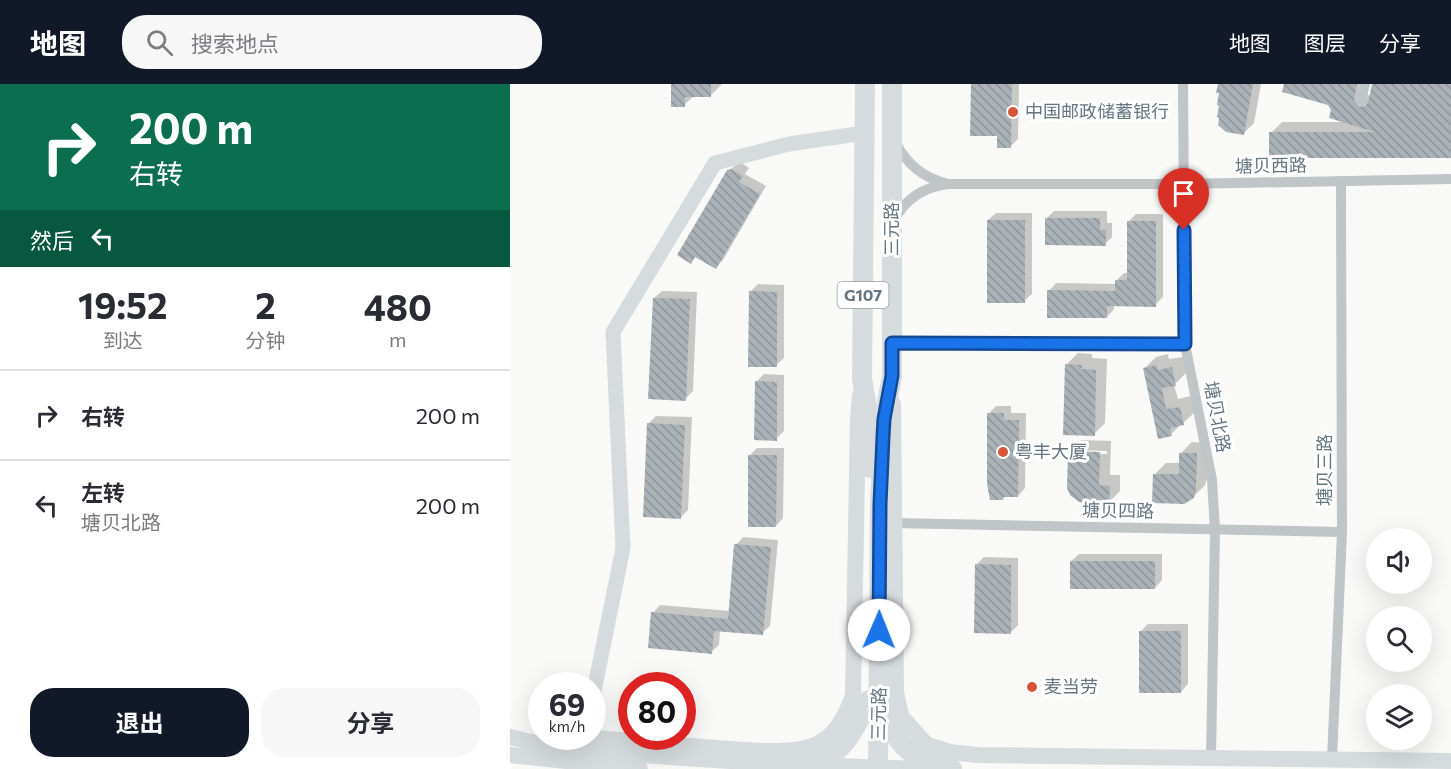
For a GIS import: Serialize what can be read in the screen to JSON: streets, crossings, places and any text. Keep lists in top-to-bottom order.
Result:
{
  "streets": {
    "highway": ["三元路", "G107"],
    "street": [
      "塘贝西路",
      "塘贝北路",
      "塘贝三路",
      "塘贝四路"
    ]
  },
  "crossings": [
    ["塘贝西路", "塘贝北路"],
    ["塘贝西路", "塘贝三路"],
    ["塘贝北路", "塘贝四路"],
    ["塘贝三路", "塘贝四路"]
  ],
  "places": ["中国邮政储蓄银行", "粤丰大厦", "麦当劳"],
  "page": {
    "header": "地图",
    "search": "搜索地点",
    "nav": ["地图", "图层", "分享"],
    "turn": ["200 m", "右转"],
    "then": "然后",
    "eta": [
      "19:52",
      "到达",
      "2",
      "分钟",
      "480",
      "m"
    ],
    "list": [
      {
        "name": "右转",
        "value": "200 m"
      },
      {
        "name": "左转",
        "note": "塘贝北路",
        "value": "200 m"
      }
    ],
    "speed": "69 km/h",
    "limit": "80",
    "buttons": ["退出", "分享"]
  }
}
